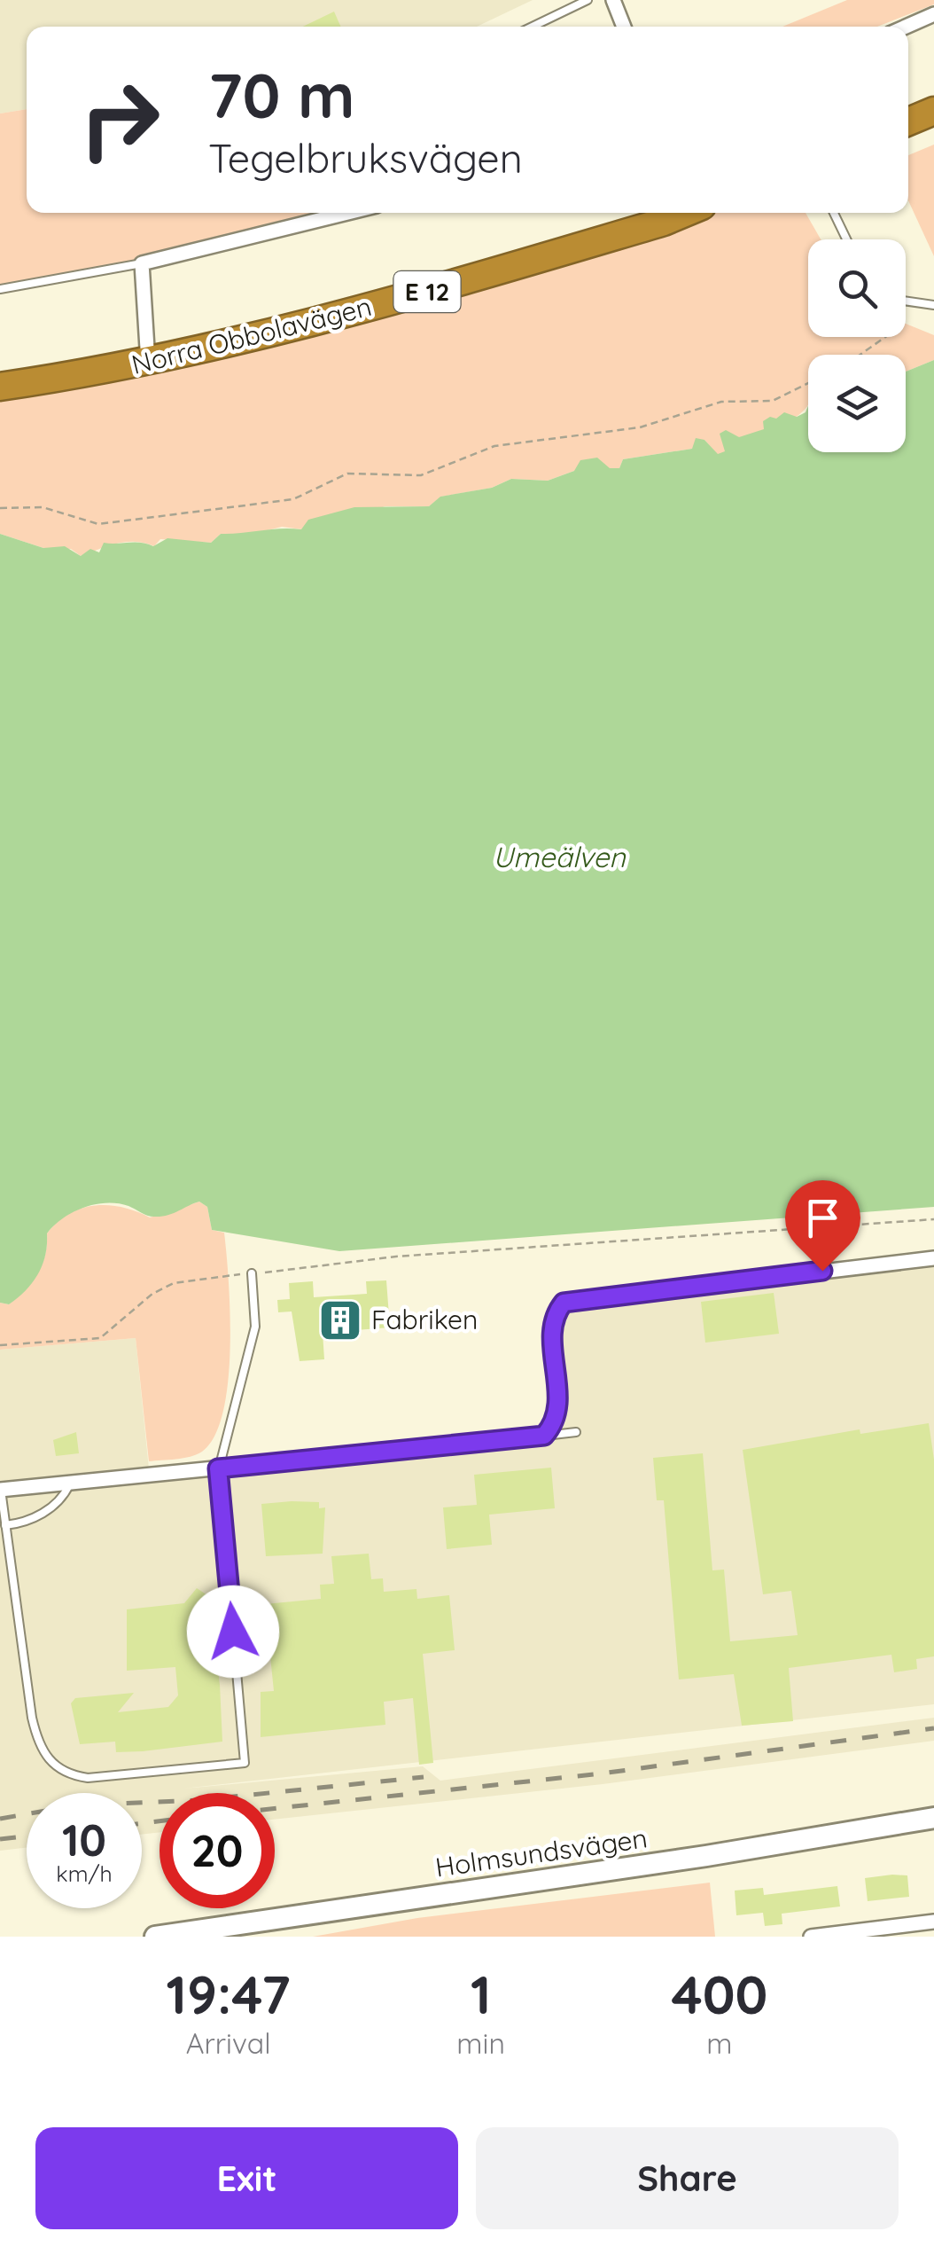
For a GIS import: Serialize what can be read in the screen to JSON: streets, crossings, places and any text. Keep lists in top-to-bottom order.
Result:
{
  "streets": {
    "highway": ["E 12", "Norra Obbolavägen"],
    "main road": ["Holmsundsvägen"]
  },
  "water": ["Umeälven"],
  "places": {
    "building": ["Fabriken"]
  },
  "page": {
    "turn": ["70 m", "Tegelbruksvägen"],
    "speed": "10 km/h",
    "limit": "20",
    "eta": [
      "19:47",
      "Arrival",
      "1",
      "min",
      "400",
      "m"
    ],
    "buttons": ["Exit", "Share"]
  }
}
